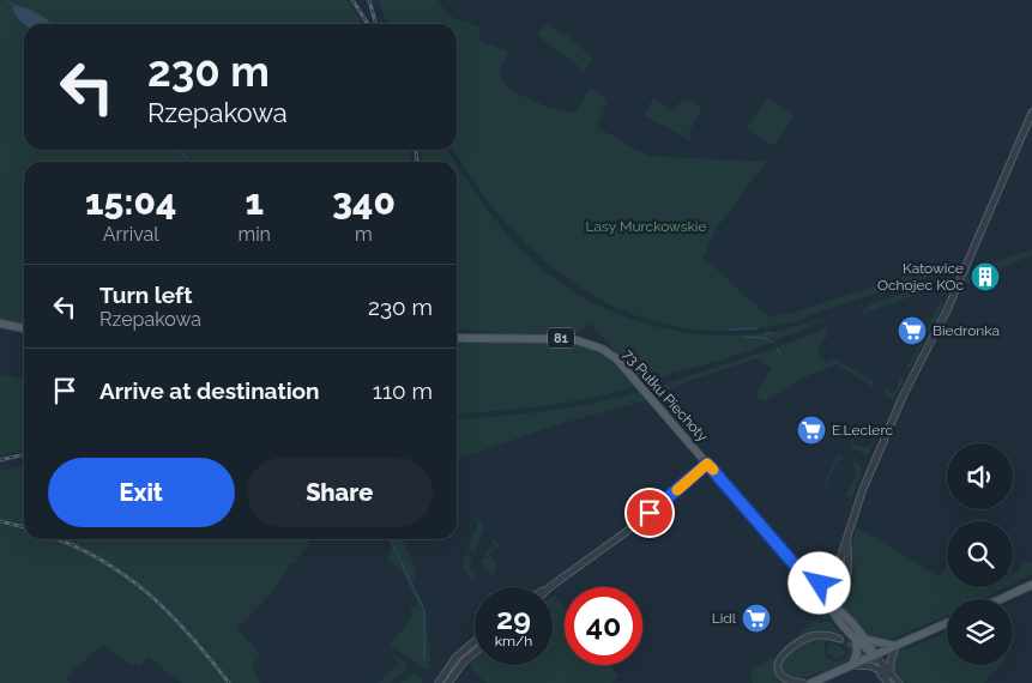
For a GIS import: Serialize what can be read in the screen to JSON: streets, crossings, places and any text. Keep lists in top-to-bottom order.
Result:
{
  "streets": {
    "main road": ["81", "73 Pułku Piechoty"]
  },
  "crossings": [
    ["81", "73 Pułku Piechoty"]
  ],
  "parks": ["Lasy Murckowskie"],
  "places": {
    "building": ["Katowice Ochojec KOc"],
    "supermarket": ["Biedronka", "E.Leclerc", "Lidl"]
  },
  "page": {
    "turn": ["230 m", "Rzepakowa"],
    "eta": [
      "15:04",
      "Arrival",
      "1",
      "min",
      "340",
      "m"
    ],
    "list": [
      {
        "name": "Turn left",
        "note": "Rzepakowa",
        "value": "230 m"
      },
      {
        "name": "Arrive at destination",
        "value": "110 m"
      }
    ],
    "buttons": ["Exit", "Share"],
    "speed": "29 km/h",
    "limit": "40"
  }
}
